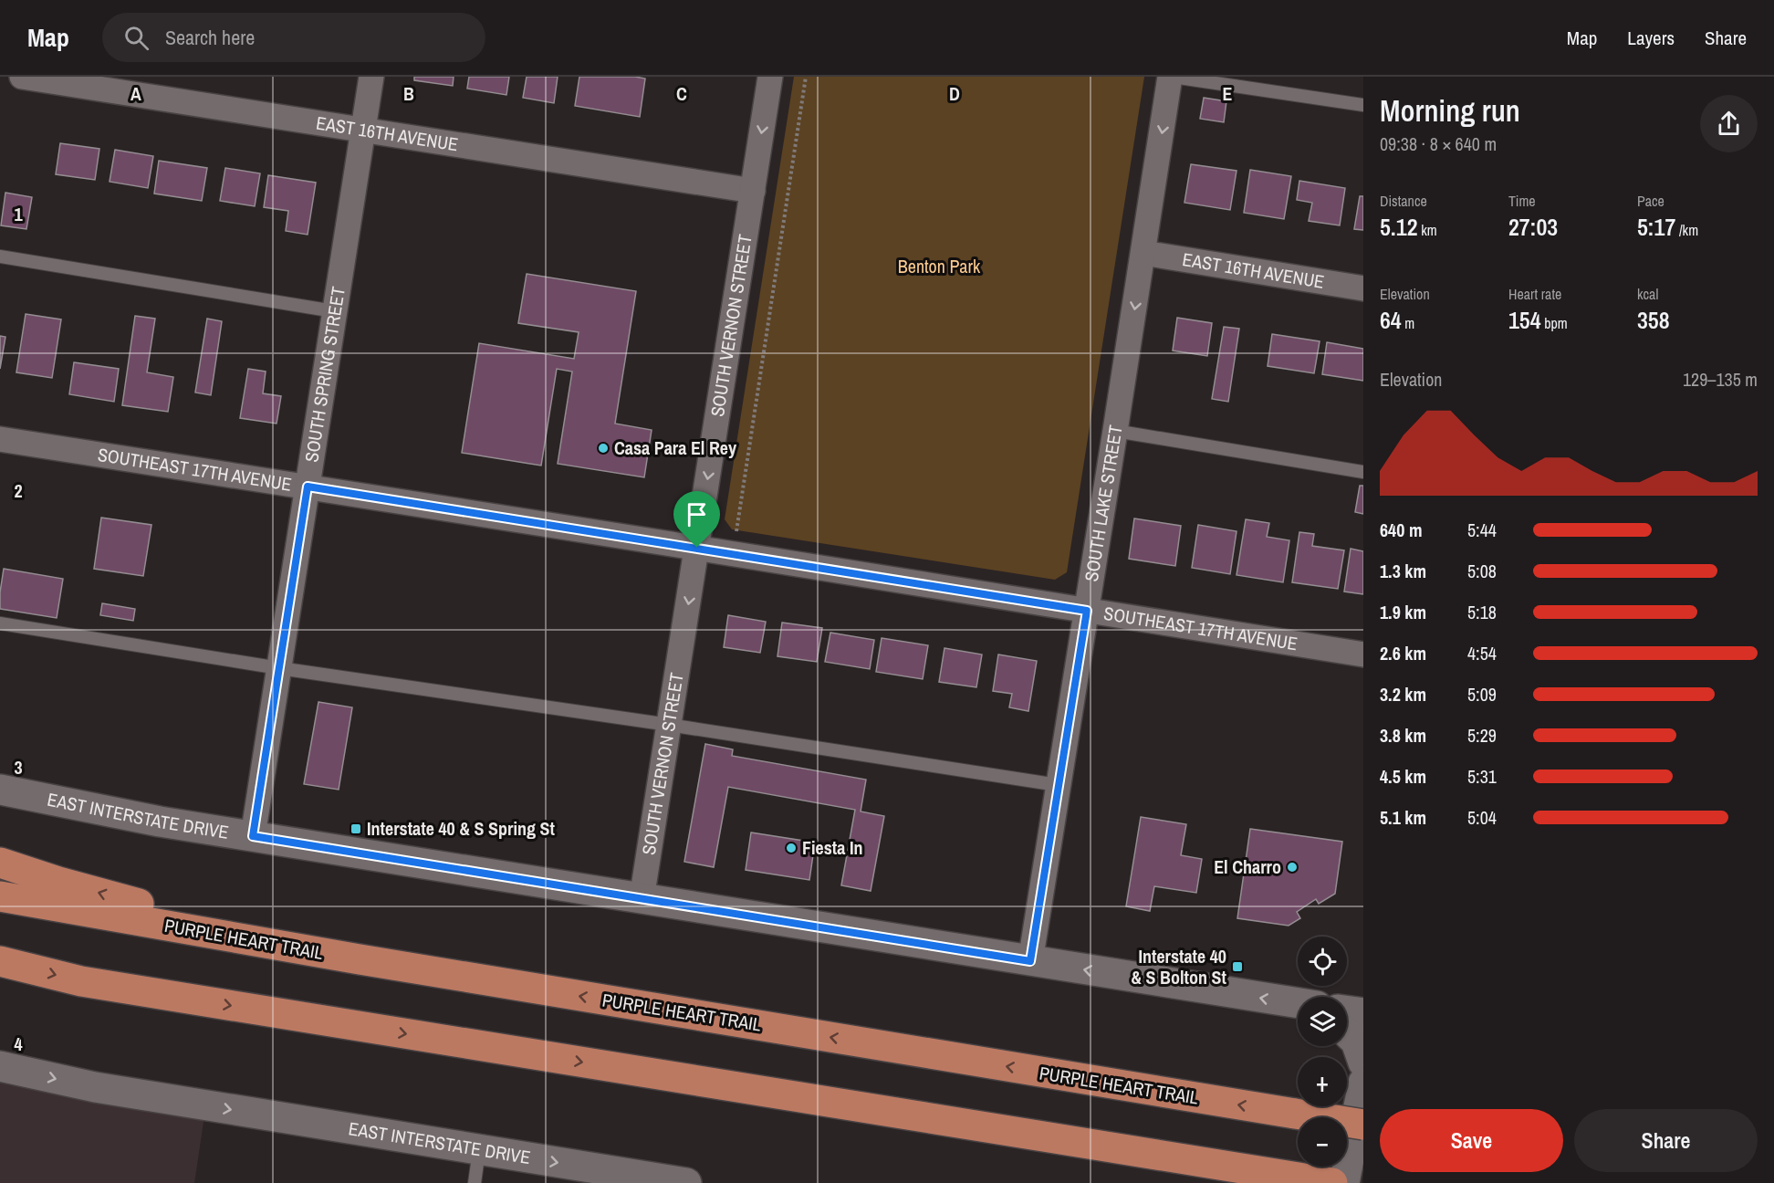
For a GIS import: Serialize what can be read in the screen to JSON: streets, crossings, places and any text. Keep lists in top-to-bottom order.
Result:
{
  "streets": {
    "highway": ["PURPLE HEART TRAIL"],
    "main road": ["EAST INTERSTATE DRIVE"],
    "street": [
      "EAST 16TH AVENUE",
      "SOUTH VERNON STREET",
      "SOUTH SPRING STREET",
      "SOUTHEAST 17TH AVENUE",
      "SOUTH LAKE STREET"
    ]
  },
  "crossings": [
    ["EAST 16TH AVENUE", "SOUTH VERNON STREET"],
    ["EAST 16TH AVENUE", "SOUTH SPRING STREET"],
    ["EAST 16TH AVENUE", "SOUTH LAKE STREET"],
    ["SOUTH VERNON STREET", "SOUTHEAST 17TH AVENUE"],
    ["SOUTH VERNON STREET", "EAST INTERSTATE DRIVE"],
    ["SOUTH SPRING STREET", "SOUTHEAST 17TH AVENUE"],
    ["SOUTH SPRING STREET", "EAST INTERSTATE DRIVE"],
    ["SOUTHEAST 17TH AVENUE", "SOUTH LAKE STREET"],
    ["SOUTH LAKE STREET", "EAST INTERSTATE DRIVE"]
  ],
  "one_way": ["SOUTH VERNON STREET", "SOUTH LAKE STREET"],
  "parks": ["Benton Park"],
  "places": {
    "other": ["Casa Para El Rey", "Fiesta In", "El Charro"],
    "transit": ["Interstate 40 & S Spring St", "Interstate 40 & S Bolton St"]
  },
  "page": {
    "header": "Map",
    "search": "Search here",
    "nav": ["Map", "Layers", "Share"],
    "heading": ["Morning run", "09:38 · 8 × 640 m"],
    "stats": [
      ["Distance", "5.12 km"],
      ["Time", "27:03"],
      ["Pace", "5:17 /km"],
      ["Elevation", "64 m"],
      ["Heart rate", "154 bpm"],
      ["kcal", "358"]
    ],
    "chart": ["Elevation", "129–135 m"],
    "list": [
      {
        "name": "640 m",
        "note": "5:44"
      },
      {
        "name": "1.3 km",
        "note": "5:08"
      },
      {
        "name": "1.9 km",
        "note": "5:18"
      },
      {
        "name": "2.6 km",
        "note": "4:54"
      },
      {
        "name": "3.2 km",
        "note": "5:09"
      },
      {
        "name": "3.8 km",
        "note": "5:29"
      },
      {
        "name": "4.5 km",
        "note": "5:31"
      },
      {
        "name": "5.1 km",
        "note": "5:04"
      }
    ],
    "map_buttons": ["+", "−"],
    "buttons": ["Save", "Share"]
  },
  "grid": {
    "columns": [
      "A",
      "B",
      "C",
      "D",
      "E"
    ],
    "rows": [
      "1",
      "2",
      "3",
      "4"
    ]
  }
}
